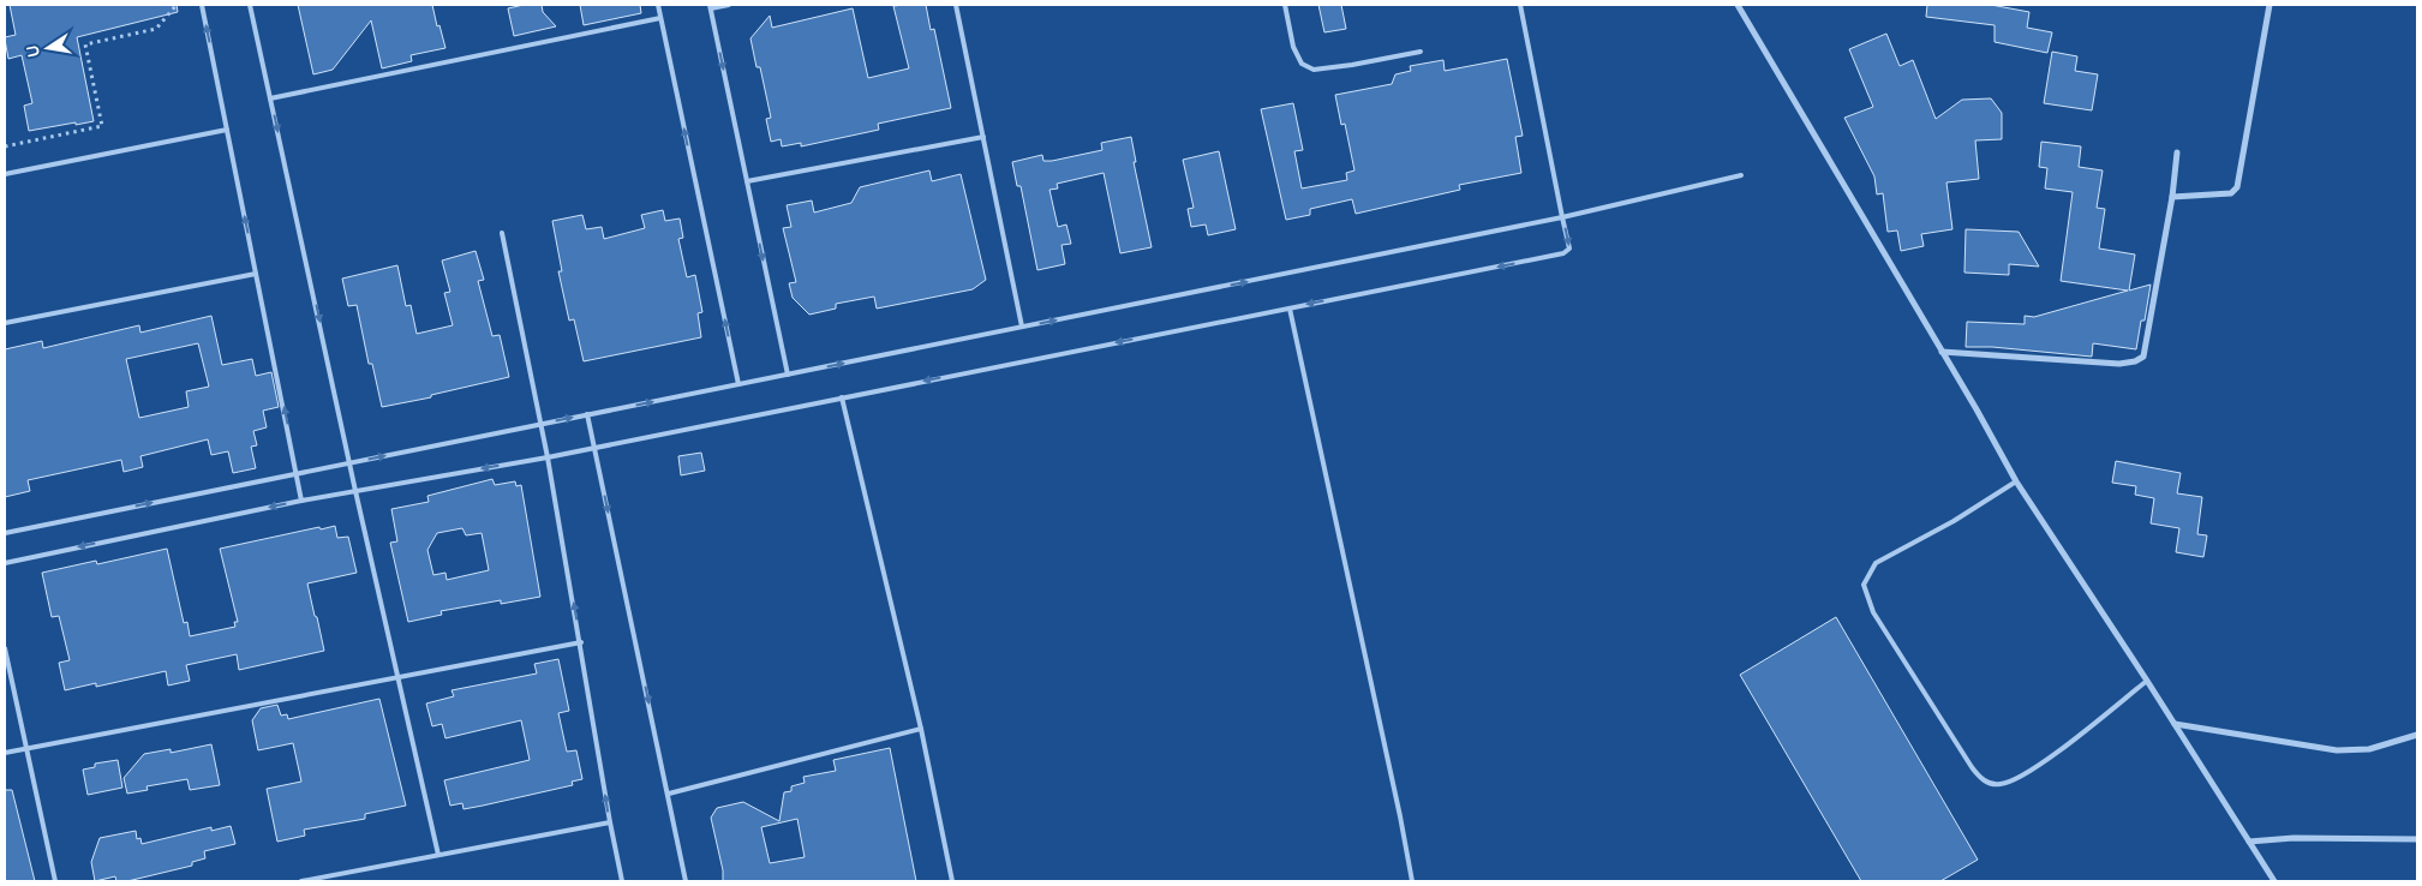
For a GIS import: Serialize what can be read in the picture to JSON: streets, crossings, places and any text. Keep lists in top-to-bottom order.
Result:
{
  "north": "left"
}
